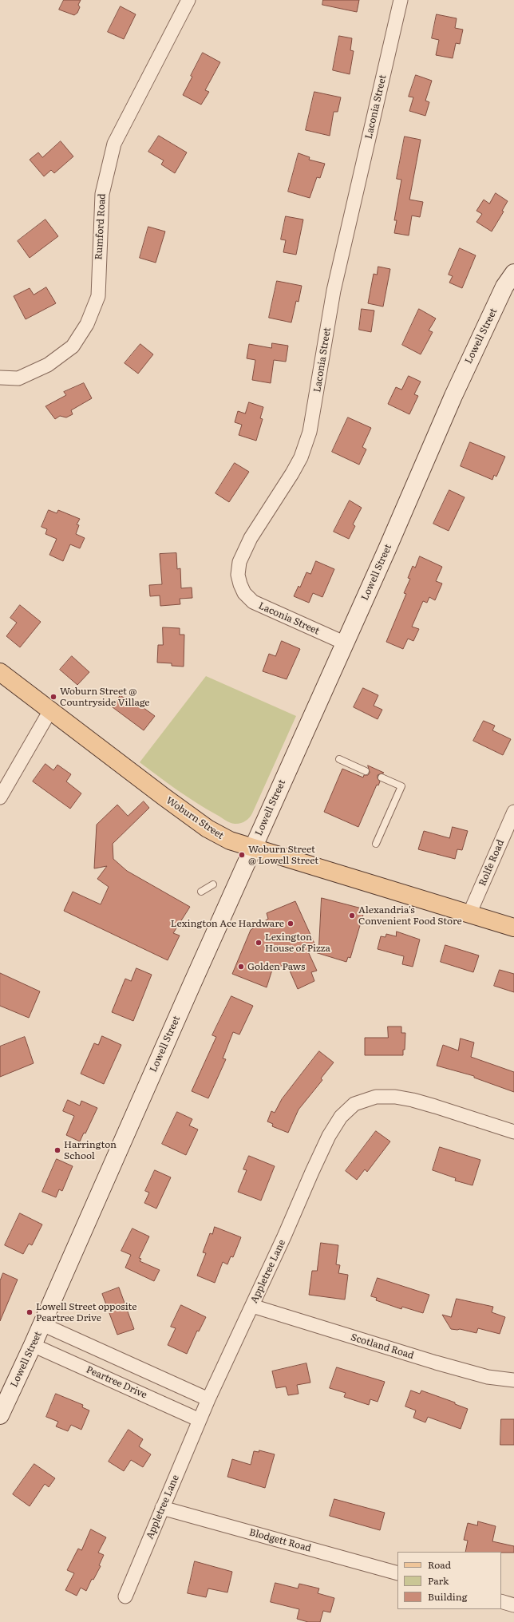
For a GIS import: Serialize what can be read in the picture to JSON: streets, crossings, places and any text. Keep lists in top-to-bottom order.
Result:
{
  "streets": {
    "main road": ["Lowell Street", "Woburn Street"],
    "street": [
      "Laconia Street",
      "Rumford Road",
      "Rolfe Road",
      "Appletree Lane",
      "Scotland Road",
      "Peartree Drive",
      "Blodgett Road"
    ]
  },
  "crossings": [
    ["Laconia Street", "Lowell Street"],
    ["Lowell Street", "Woburn Street"],
    ["Lowell Street", "Peartree Drive"],
    ["Woburn Street", "Rolfe Road"],
    ["Appletree Lane", "Scotland Road"],
    ["Appletree Lane", "Peartree Drive"],
    ["Appletree Lane", "Blodgett Road"]
  ],
  "places": [
    "Woburn Street @ Countryside Village",
    "Woburn Street @ Lowell Street",
    "Alexandria's Convenient Food Store",
    "Lexington Ace Hardware",
    "Lexington House of Pizza",
    "Golden Paws",
    "Harrington School",
    "Lowell Street opposite Peartree Drive"
  ],
  "legend": ["Road", "Park", "Building"]
}
